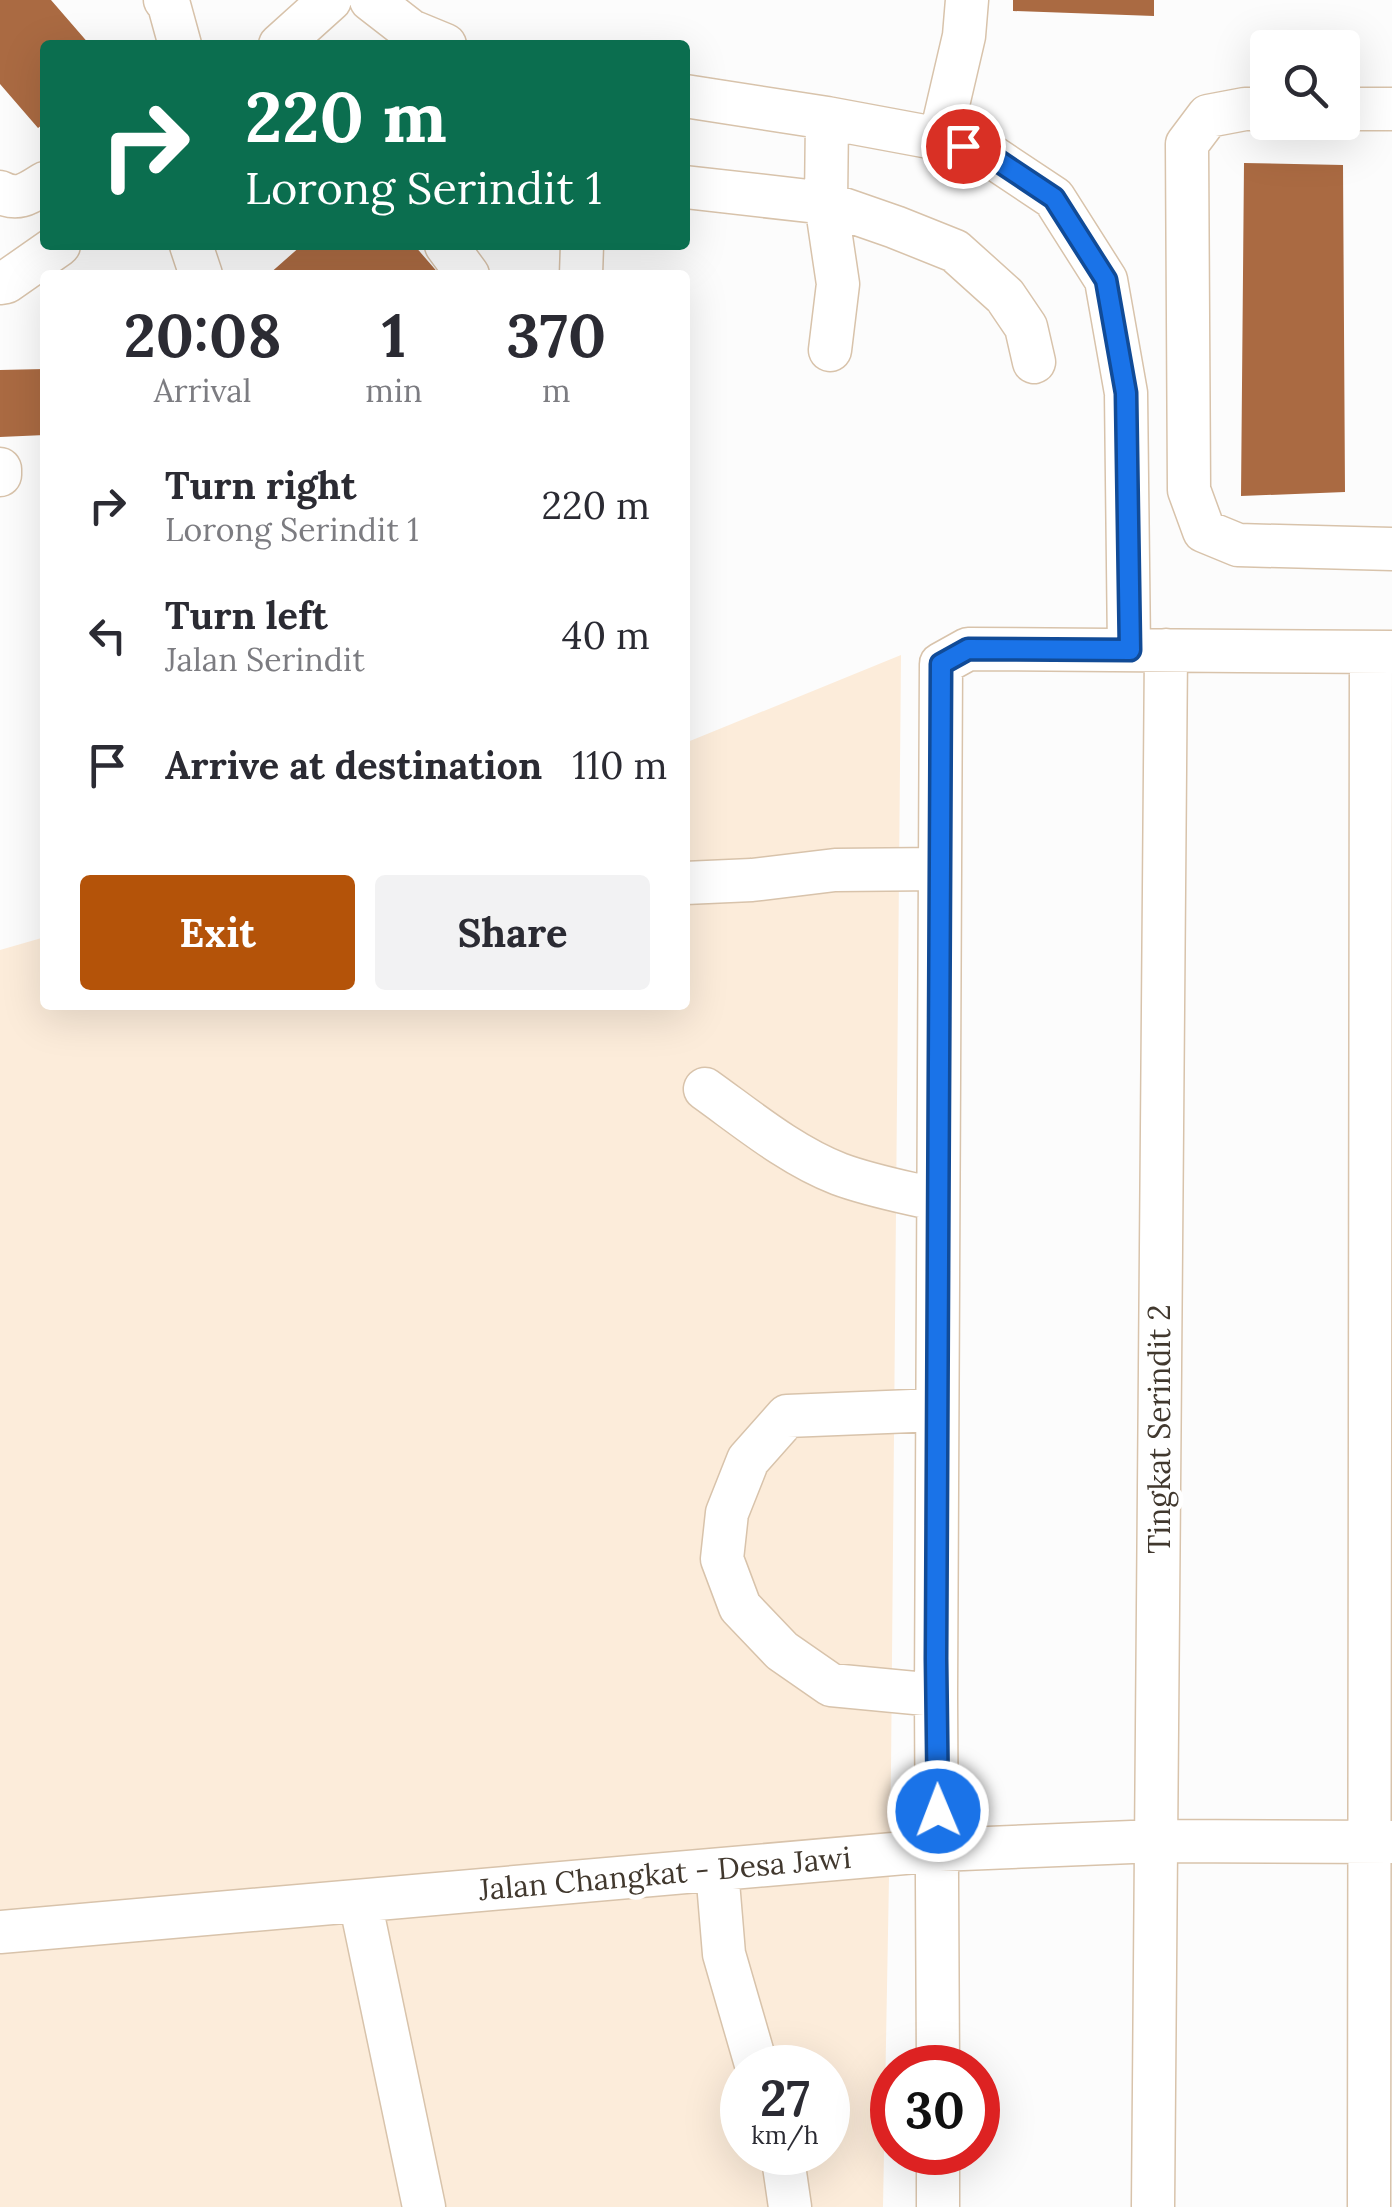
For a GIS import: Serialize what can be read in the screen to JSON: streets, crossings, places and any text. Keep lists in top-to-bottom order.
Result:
{
  "streets": {
    "street": ["Tingkat Serindit 2", "Jalan Changkat - Desa Jawi"]
  },
  "crossings": [
    ["Tingkat Serindit 2", "Jalan Changkat - Desa Jawi"]
  ],
  "page": {
    "turn": ["220 m", "Lorong Serindit 1"],
    "eta": [
      "20:08",
      "Arrival",
      "1",
      "min",
      "370",
      "m"
    ],
    "list": [
      {
        "name": "Turn right",
        "note": "Lorong Serindit 1",
        "value": "220 m"
      },
      {
        "name": "Turn left",
        "note": "Jalan Serindit",
        "value": "40 m"
      },
      {
        "name": "Arrive at destination",
        "value": "110 m"
      }
    ],
    "buttons": ["Exit", "Share"],
    "speed": "27 km/h",
    "limit": "30"
  }
}
